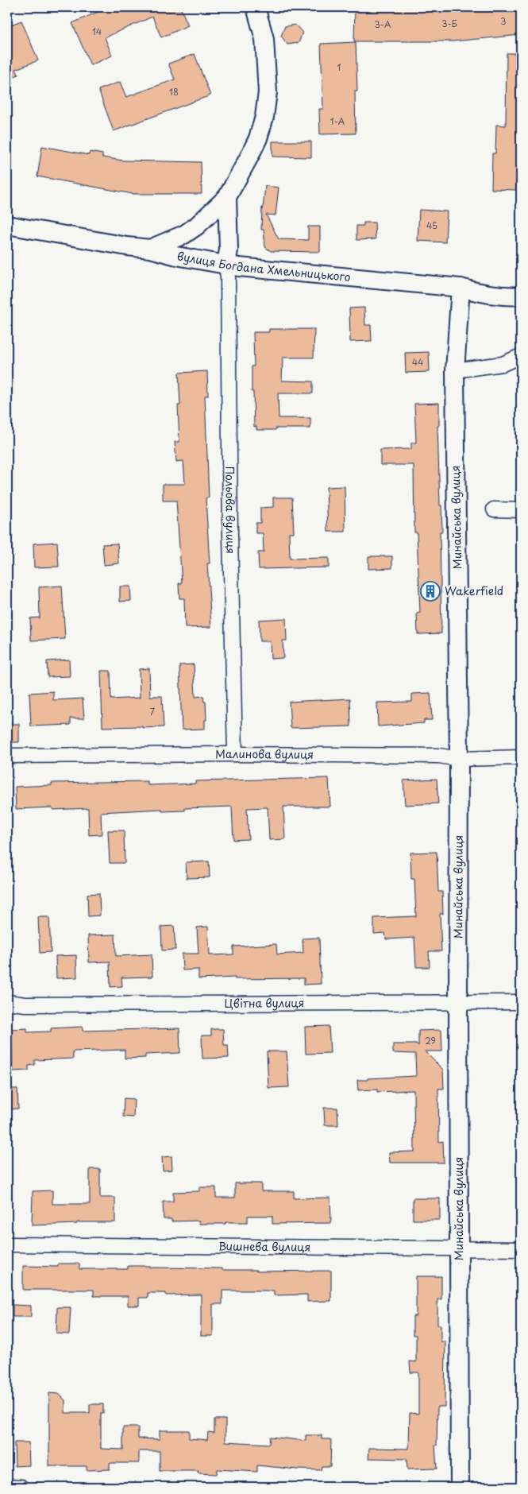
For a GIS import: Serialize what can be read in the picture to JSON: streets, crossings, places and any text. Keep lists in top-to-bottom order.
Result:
{
  "streets": {
    "street": [
      "вулиця Богдана Хмельницького",
      "Польова вулиця",
      "Минайська вулиця",
      "Малинова вулиця",
      "Цвітна вулиця",
      "Вишнева вулиця"
    ]
  },
  "crossings": [
    ["вулиця Богдана Хмельницького", "Польова вулиця"],
    ["вулиця Богдана Хмельницького", "Минайська вулиця"],
    ["Польова вулиця", "Малинова вулиця"],
    ["Минайська вулиця", "Малинова вулиця"],
    ["Минайська вулиця", "Цвітна вулиця"],
    ["Минайська вулиця", "Вишнева вулиця"]
  ],
  "places": {
    "building": ["Wakerfield"]
  },
  "house_numbers": [
    "3",
    "3-Б",
    "3-А",
    "14",
    "1",
    "18",
    "1-А",
    "45",
    "44",
    "7",
    "29"
  ]
}
